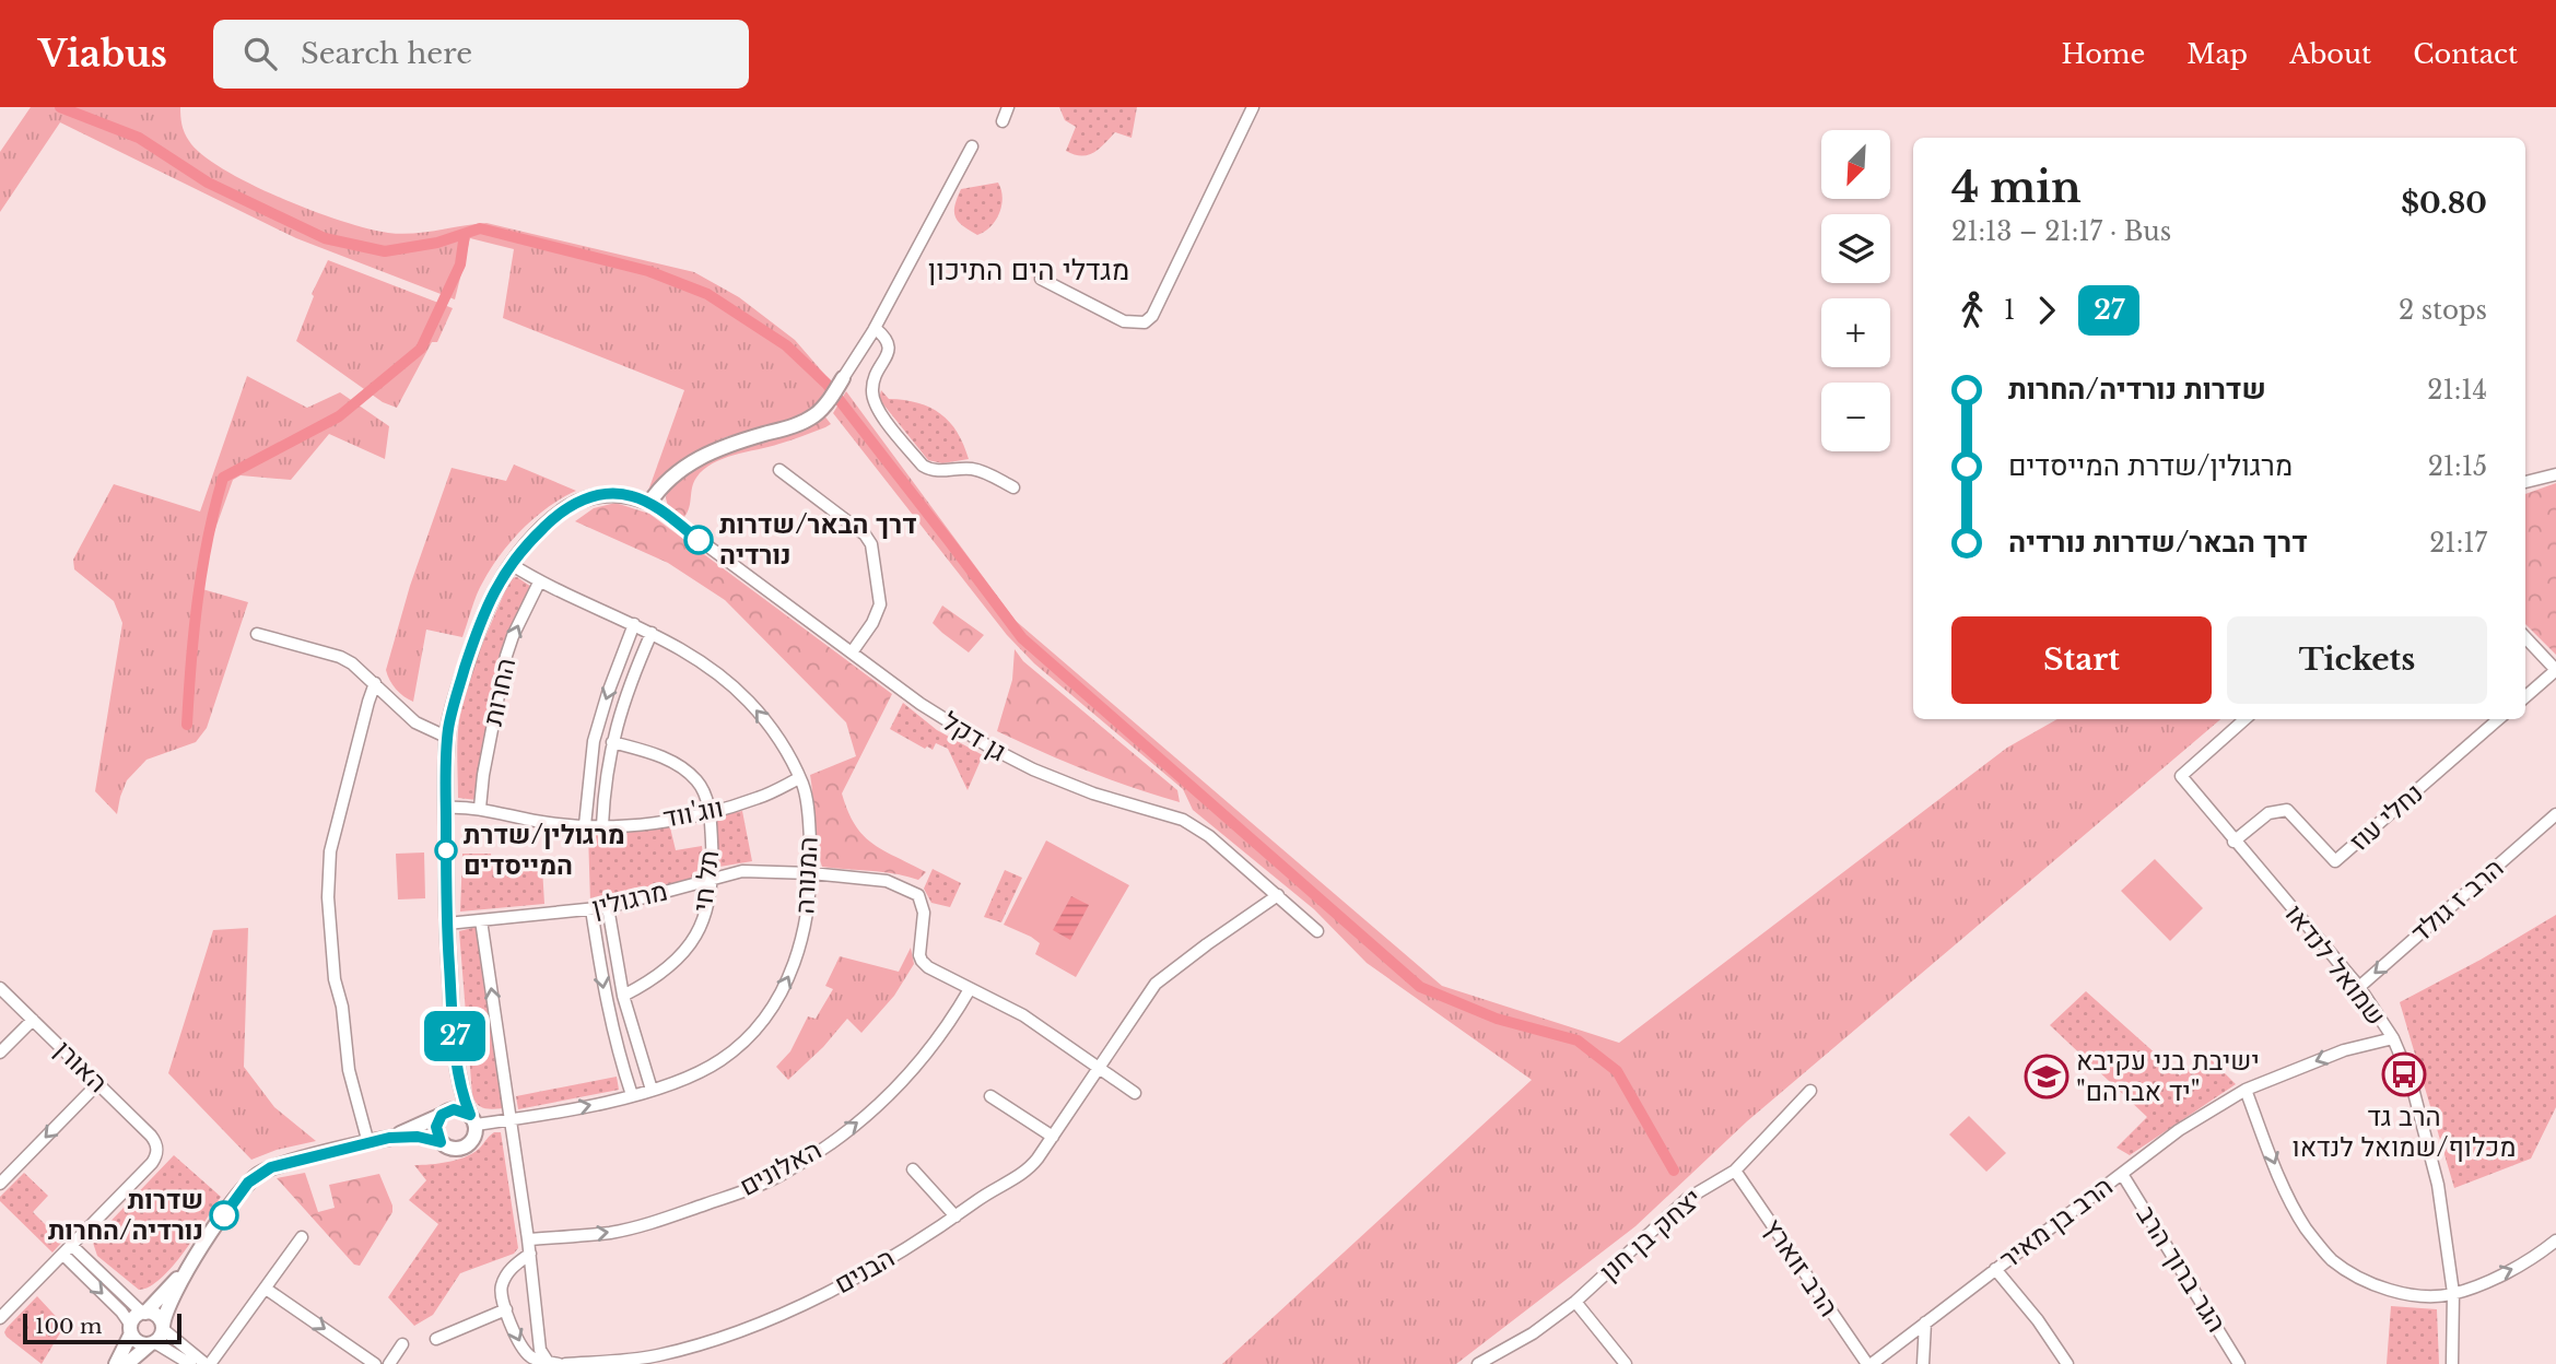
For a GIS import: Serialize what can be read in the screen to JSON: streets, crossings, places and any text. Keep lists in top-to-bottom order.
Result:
{
  "streets": {
    "street": [
      "החרות",
      "גן דקל",
      "ווג'ווד",
      "נחלי עוז",
      "המנורה",
      "תל חי",
      "מרגולין",
      "הרב ז גולד",
      "שמואל לנדאו",
      "האורן",
      "האלונים",
      "הרב בן מאיר",
      "יצחק בן חנן",
      "הרב זוארץ",
      "הגר ברוך הרב",
      "הבנים"
    ]
  },
  "crossings": [
    ["החרות", "ווג'ווד"],
    ["החרות", "המנורה"],
    ["גן דקל", "הבנים"],
    ["ווג'ווד", "המנורה"],
    ["ווג'ווד", "תל חי"],
    ["נחלי עוז", "שמואל לנדאו"],
    ["המנורה", "מרגולין"],
    ["תל חי", "מרגולין"],
    ["הרב ז גולד", "שמואל לנדאו"],
    ["שמואל לנדאו", "הרב בן מאיר"],
    ["הרב בן מאיר", "הרב זוארץ"],
    ["הרב בן מאיר", "הגר ברוך הרב"],
    ["יצחק בן חנן", "הרב זוארץ"]
  ],
  "one_way": ["הרב ז גולד", "האלונים"],
  "districts": ["מגדלי הים התיכון"],
  "places": {
    "other": ["דרך הבאר/שדרות נורדיה", "מרגולין/שדרת המייסדים", "שדרות נורדיה/החרות"],
    "bus stop": ["הרב גד מכלוף/שמואל לנדאו"],
    "school or university": ["ישיבת בני עקיבא \"יד אברהם\""]
  },
  "lines": ["bus line 27"],
  "scale_bar": "100 m",
  "north": "bottom left",
  "page": {
    "header": "Viabus",
    "search": "Search here",
    "nav": [
      "Home",
      "Map",
      "About",
      "Contact"
    ],
    "on_map": "27",
    "map_buttons": ["+", "−"],
    "heading": ["4 min", "21:13 – 21:17 · Bus", "$0.80"],
    "legs": ["1", "27", "2 stops"],
    "list": [
      {
        "name": "שדרות נורדיה/החרות",
        "value": "21:14"
      },
      {
        "name": "מרגולין/שדרת המייסדים",
        "value": "21:15"
      },
      {
        "name": "דרך הבאר/שדרות נורדיה",
        "value": "21:17"
      }
    ],
    "buttons": ["Start", "Tickets"],
    "scale": "100 m"
  }
}
